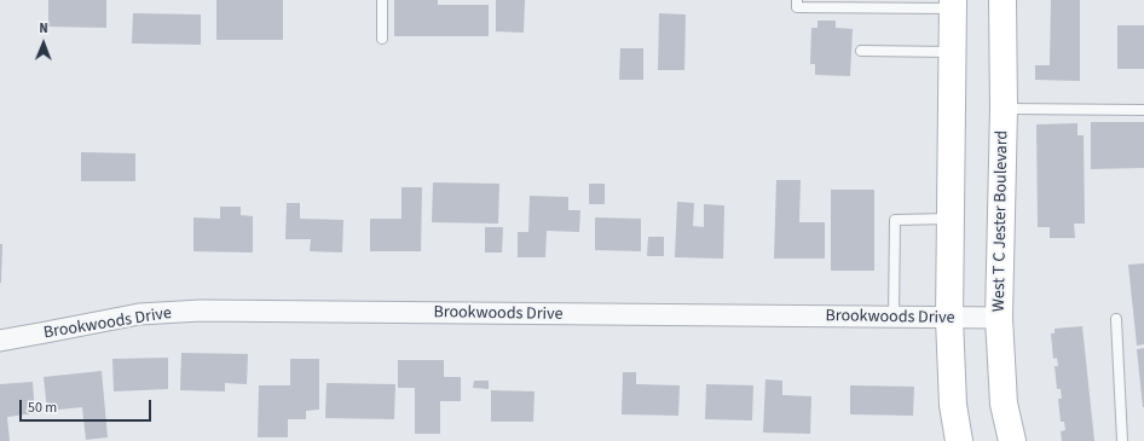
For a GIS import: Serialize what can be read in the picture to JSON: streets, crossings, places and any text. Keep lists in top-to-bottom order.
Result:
{
  "streets": {
    "main road": ["West T C Jester Boulevard"],
    "street": ["Brookwoods Drive"]
  },
  "crossings": [
    ["West T C Jester Boulevard", "Brookwoods Drive"]
  ],
  "scale_bar": "50 m",
  "north": "top"
}
